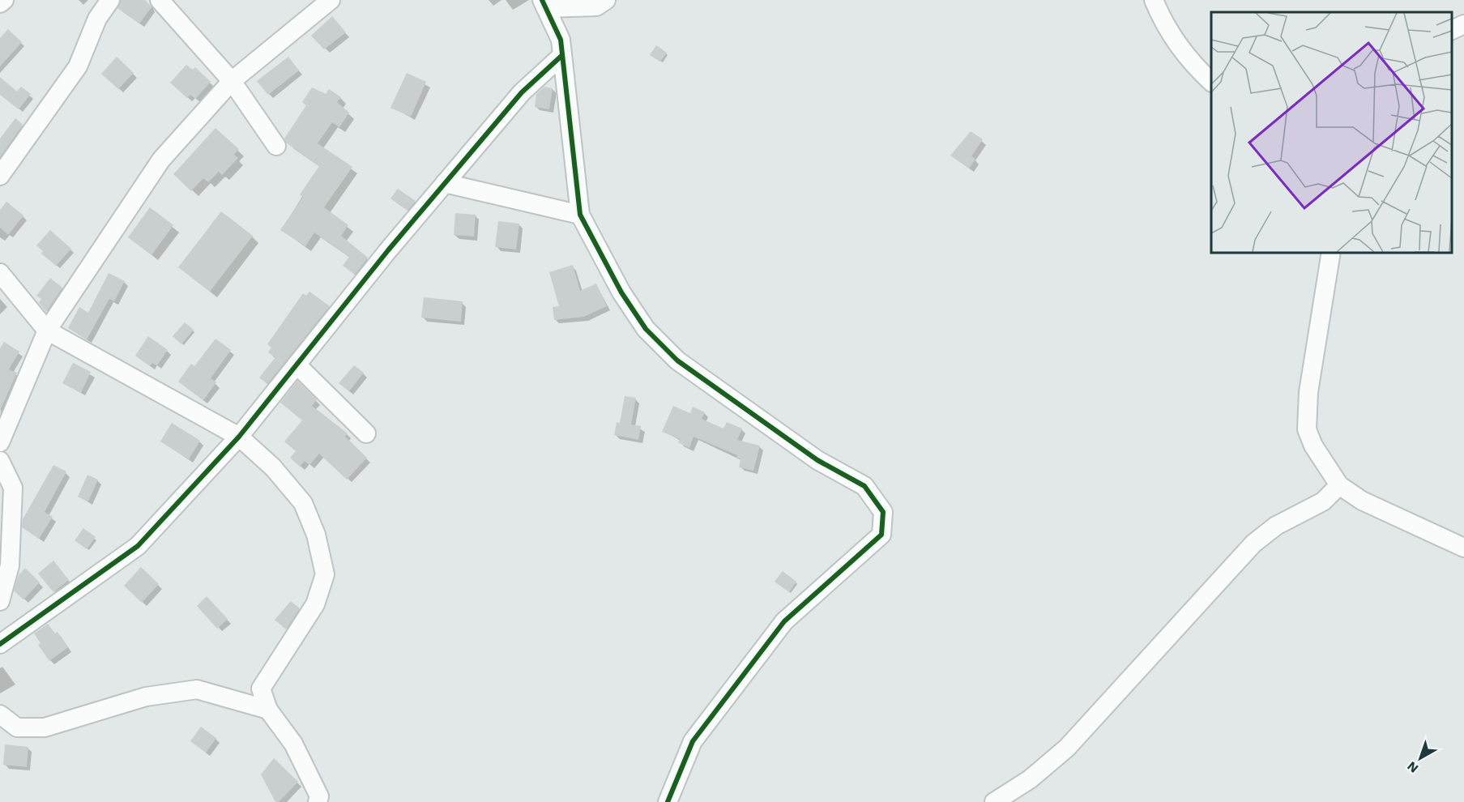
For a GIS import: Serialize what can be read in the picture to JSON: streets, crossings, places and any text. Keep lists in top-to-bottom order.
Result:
{
  "north": "bottom left"
}
